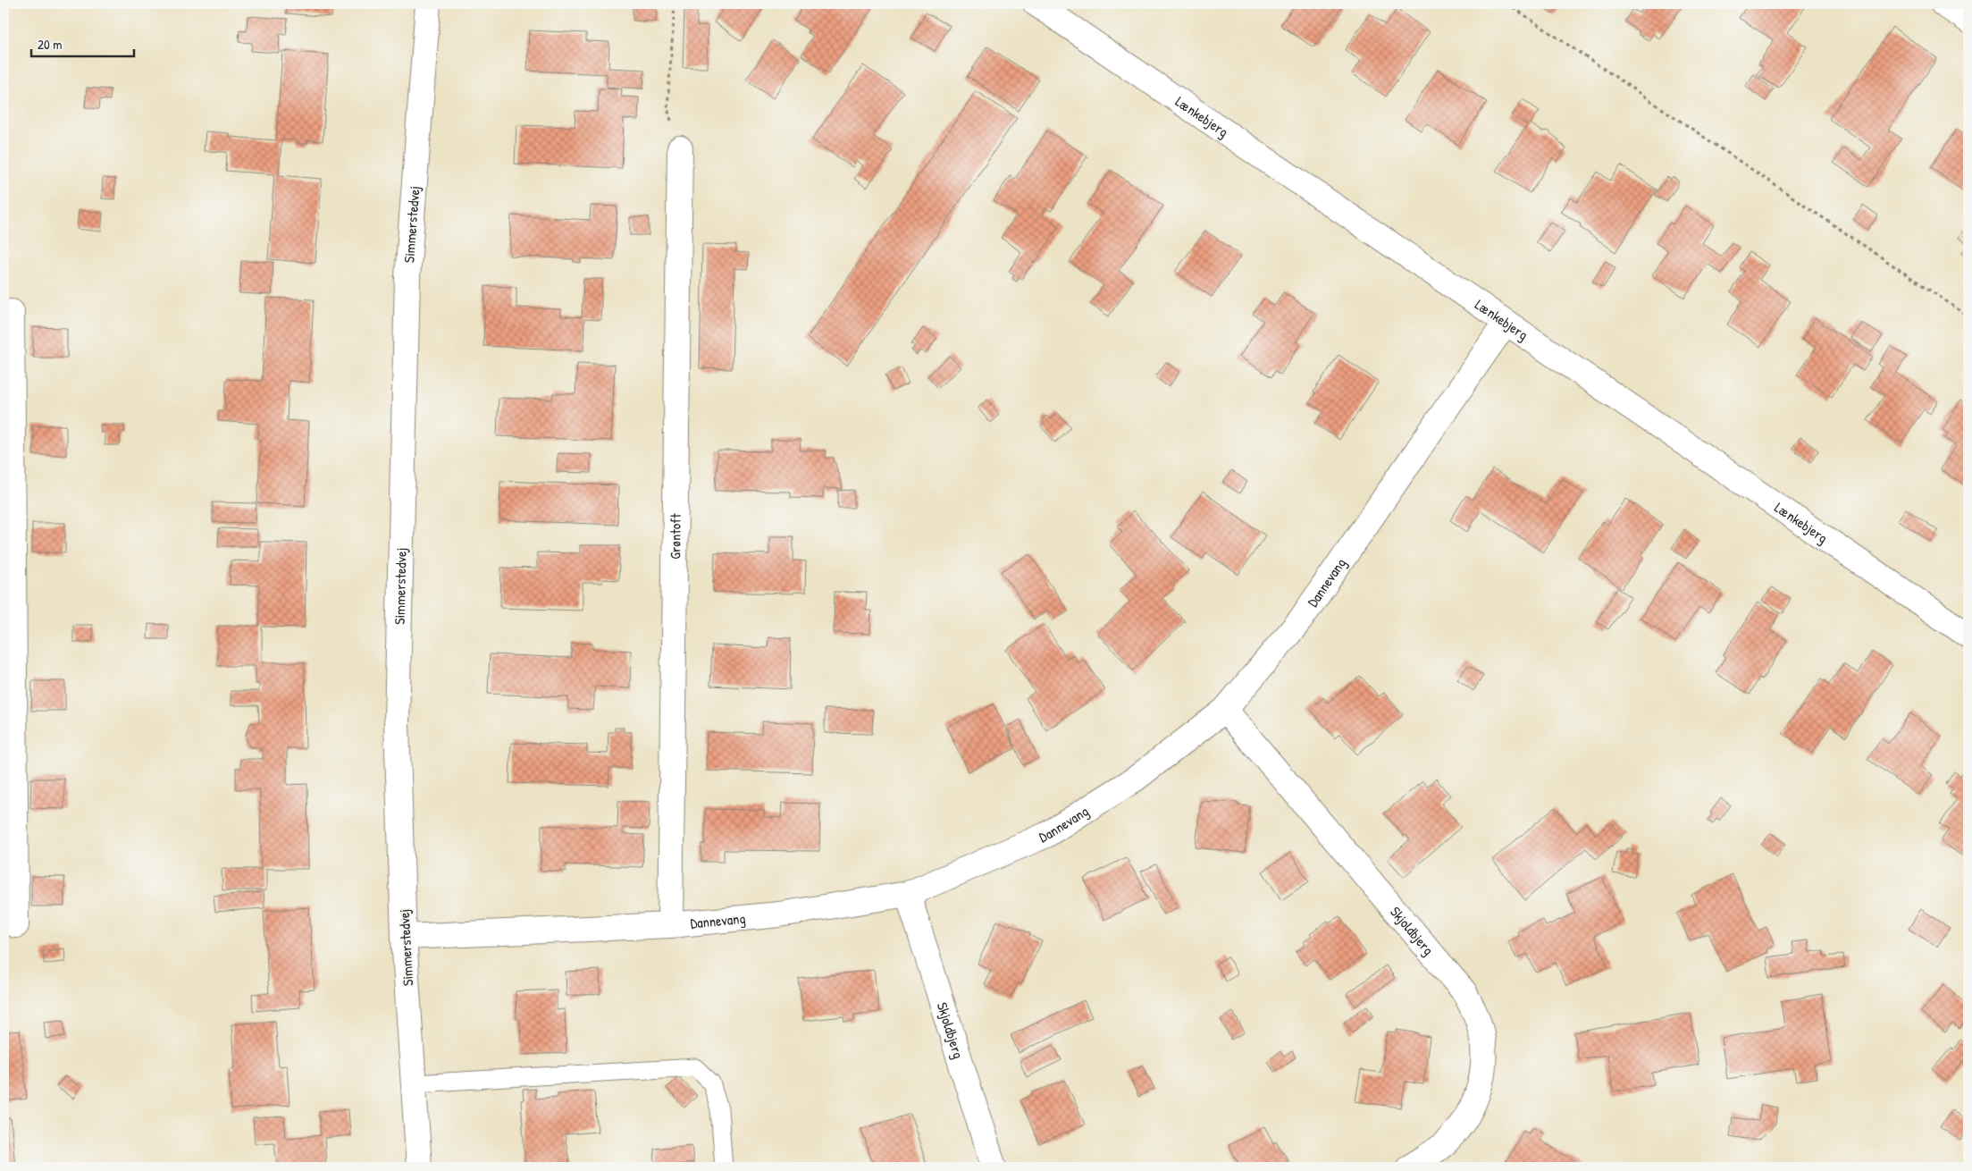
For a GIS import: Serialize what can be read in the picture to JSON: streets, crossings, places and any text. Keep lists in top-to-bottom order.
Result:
{
  "streets": {
    "street": [
      "Lænkebjerg",
      "Simmerstedvej",
      "Grøntoft",
      "Dannevang",
      "Skjoldbjerg"
    ]
  },
  "crossings": [
    ["Lænkebjerg", "Dannevang"],
    ["Simmerstedvej", "Dannevang"],
    ["Grøntoft", "Dannevang"],
    ["Dannevang", "Skjoldbjerg"]
  ],
  "scale_bar": "20 m"
}
